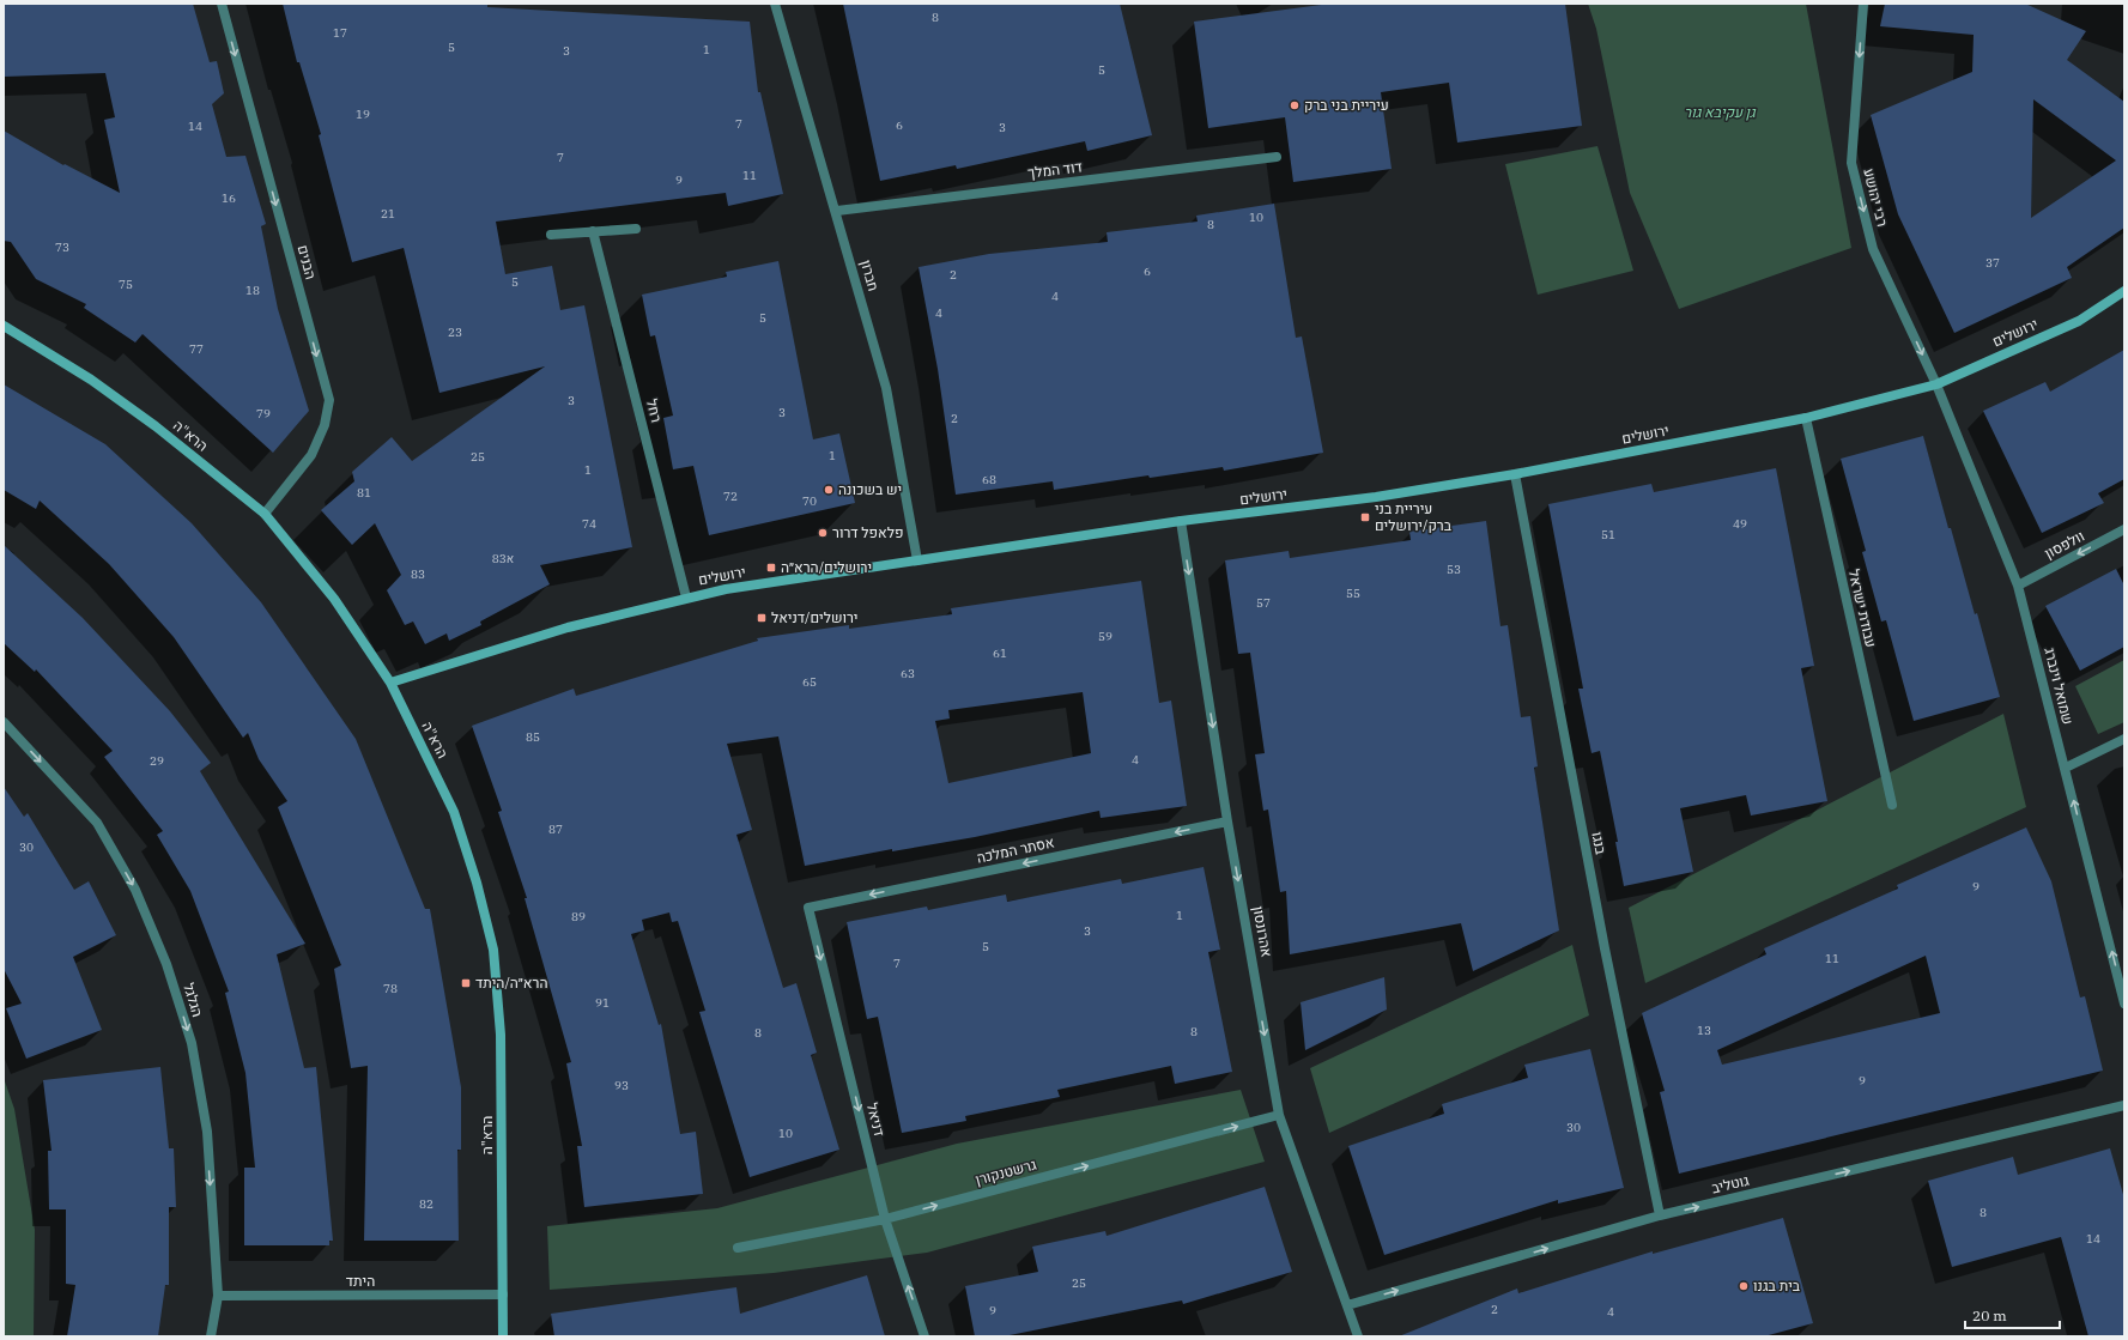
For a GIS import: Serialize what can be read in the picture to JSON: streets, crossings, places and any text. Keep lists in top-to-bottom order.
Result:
{
  "streets": {
    "street": [
      "דוד המלך",
      "רבי יהושע",
      "הבנים",
      "חברון",
      "ירושלים",
      "רחל",
      "הרא\"ה",
      "וולפסון",
      "עבודת ישראל",
      "שמואל וינברג",
      "בנגו",
      "אסתר המלכה",
      "אהרונסון",
      "הגלגל",
      "דניאל",
      "גרשטנקורן",
      "גוטליב",
      "היתד"
    ]
  },
  "crossings": [
    ["דוד המלך", "חברון"],
    ["רבי יהושע", "ירושלים"],
    ["רבי יהושע", "שמואל וינברג"],
    ["הבנים", "הרא\"ה"],
    ["חברון", "ירושלים"],
    ["ירושלים", "רחל"],
    ["ירושלים", "הרא\"ה"],
    ["ירושלים", "עבודת ישראל"],
    ["ירושלים", "שמואל וינברג"],
    ["ירושלים", "בנגו"],
    ["ירושלים", "אהרונסון"],
    ["הרא\"ה", "היתד"],
    ["וולפסון", "שמואל וינברג"],
    ["בנגו", "גוטליב"],
    ["אסתר המלכה", "אהרונסון"],
    ["אסתר המלכה", "דניאל"],
    ["אהרונסון", "גרשטנקורן"],
    ["אהרונסון", "גוטליב"],
    ["הגלגל", "היתד"],
    ["דניאל", "גרשטנקורן"]
  ],
  "one_way": [
    "רבי יהושע",
    "הבנים",
    "וולפסון",
    "שמואל וינברג",
    "אסתר המלכה",
    "אהרונסון",
    "הגלגל",
    "גרשטנקורן",
    "גוטליב"
  ],
  "parks": ["גן עקיבא גור"],
  "places": {
    "other": [
      "עיריית בני ברק",
      "יש בשכונה",
      "פלאפל דרור",
      "בית בגנו"
    ],
    "transit": [
      "עיריית בני ברק/ירושלים",
      "ירושלים/הרא״ה",
      "ירושלים/דניאל",
      "הרא״ה/היתד"
    ]
  },
  "house_numbers": [
    "8",
    "17",
    "5",
    "1",
    "3",
    "5",
    "19",
    "7",
    "6",
    "14",
    "3",
    "7",
    "11",
    "9",
    "16",
    "21",
    "10",
    "8",
    "73",
    "37",
    "6",
    "2",
    "5",
    "75",
    "18",
    "4",
    "4",
    "5",
    "23",
    "77",
    "3",
    "3",
    "79",
    "2",
    "1",
    "25",
    "1",
    "68",
    "81",
    "72",
    "70",
    "74",
    "49",
    "51",
    "83א",
    "53",
    "83",
    "55",
    "57",
    "59",
    "61",
    "63",
    "65",
    "85",
    "4",
    "29",
    "87",
    "30",
    "9",
    "1",
    "89",
    "3",
    "5",
    "11",
    "7",
    "78",
    "91",
    "13",
    "8",
    "8",
    "9",
    "93",
    "30",
    "10",
    "82",
    "8",
    "14",
    "25",
    "2",
    "9",
    "4"
  ],
  "scale_bar": "20 m"
}
